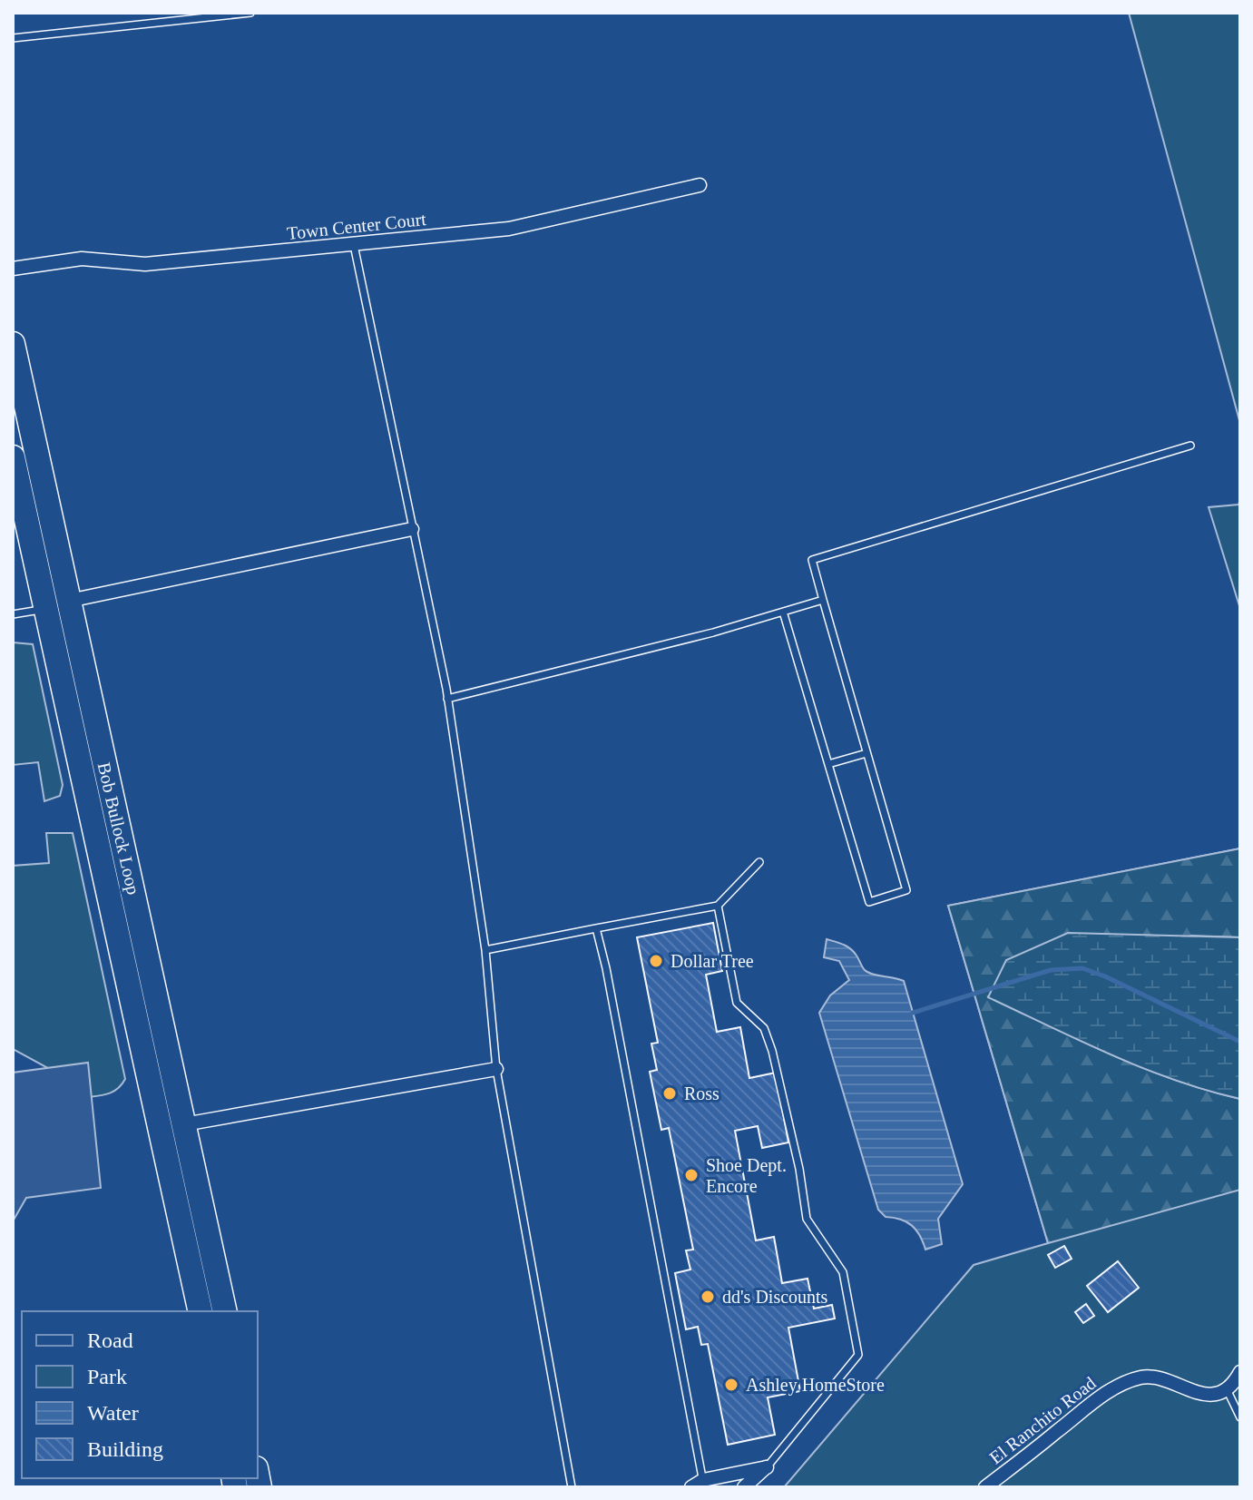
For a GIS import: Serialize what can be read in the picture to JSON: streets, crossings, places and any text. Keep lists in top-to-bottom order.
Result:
{
  "streets": {
    "highway": ["Bob Bullock Loop"],
    "street": ["Town Center Court", "El Ranchito Road"]
  },
  "places": [
    "Dollar Tree",
    "Ross",
    "Shoe Dept. Encore",
    "dd's Discounts",
    "Ashley HomeStore"
  ],
  "legend": [
    "Road",
    "Park",
    "Water",
    "Building"
  ]
}
